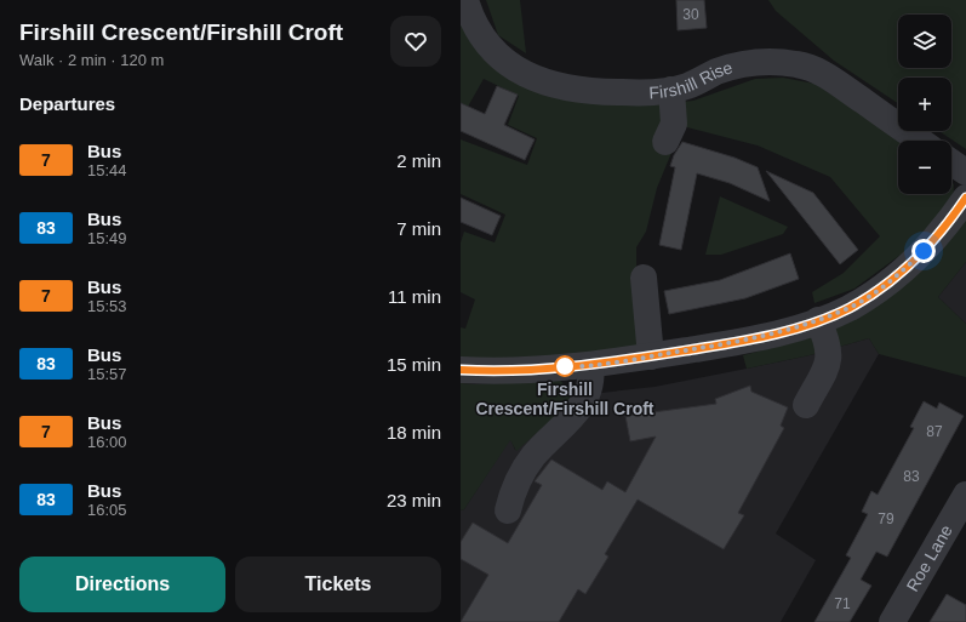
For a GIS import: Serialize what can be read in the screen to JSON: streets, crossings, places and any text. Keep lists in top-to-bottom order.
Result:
{
  "streets": {
    "street": ["Firshill Rise", "Roe Lane"]
  },
  "places": ["Firshill Crescent/Firshill Croft"],
  "lines": ["bus line 7"],
  "house_numbers": [
    "30",
    "87",
    "83",
    "79",
    "71"
  ],
  "page": {
    "heading": [
      ["Firshill Crescent/Firshill Croft", "Walk · 2 min · 120 m"],
      "Departures"
    ],
    "map_buttons": ["+", "−"],
    "list": [
      {
        "mark": "7",
        "name": "Bus",
        "note": "15:44",
        "value": "2 min"
      },
      {
        "mark": "83",
        "name": "Bus",
        "note": "15:49",
        "value": "7 min"
      },
      {
        "mark": "7",
        "name": "Bus",
        "note": "15:53",
        "value": "11 min"
      },
      {
        "mark": "83",
        "name": "Bus",
        "note": "15:57",
        "value": "15 min"
      },
      {
        "mark": "7",
        "name": "Bus",
        "note": "16:00",
        "value": "18 min"
      },
      {
        "mark": "83",
        "name": "Bus",
        "note": "16:05",
        "value": "23 min"
      }
    ],
    "buttons": ["Directions", "Tickets"]
  }
}
